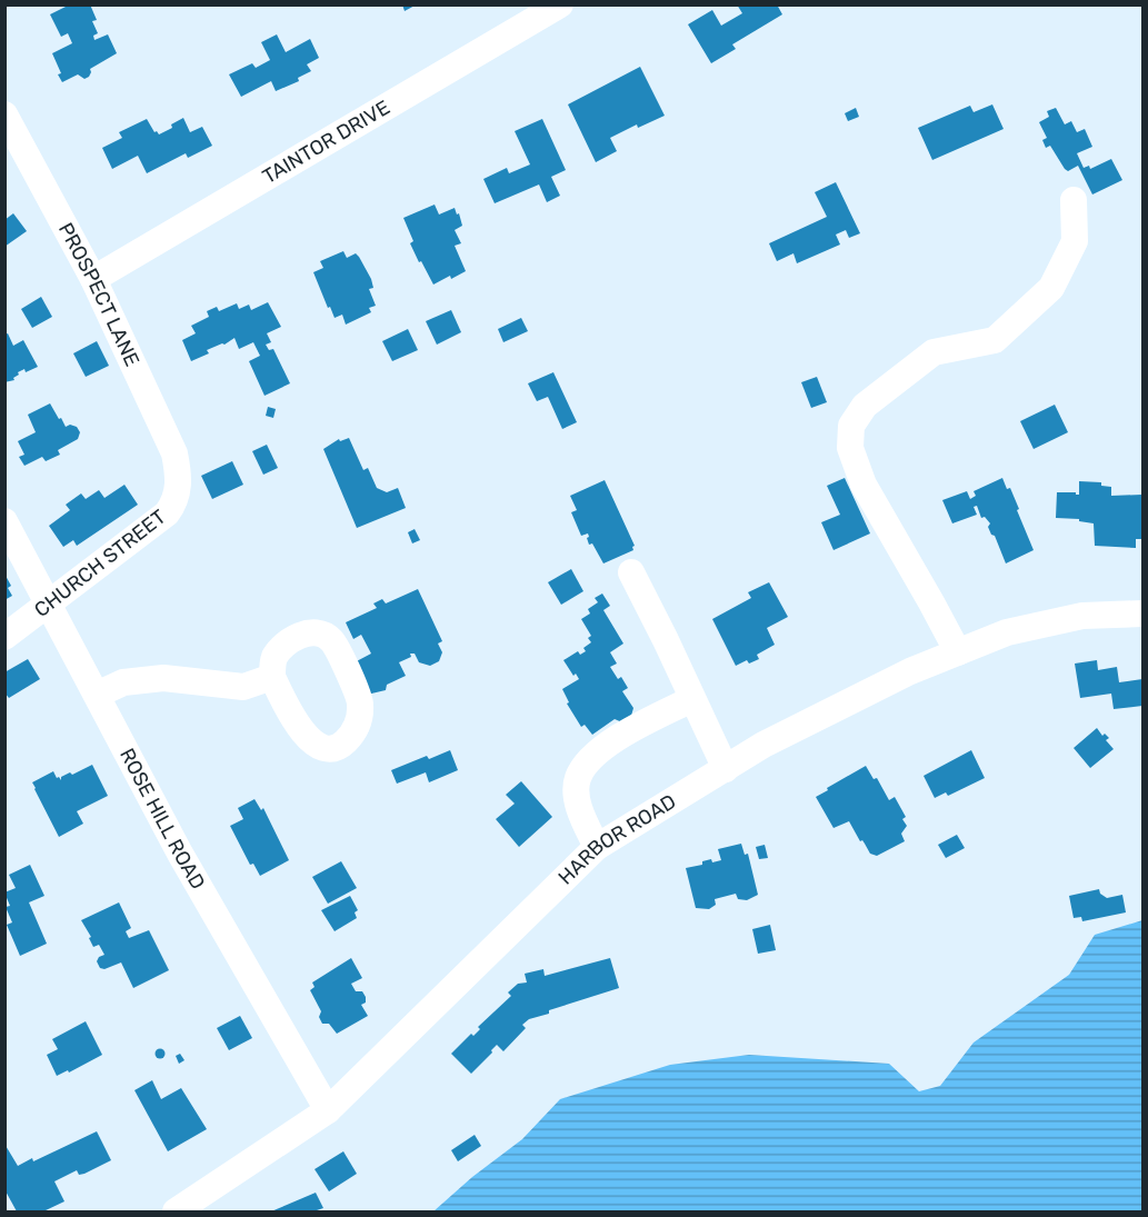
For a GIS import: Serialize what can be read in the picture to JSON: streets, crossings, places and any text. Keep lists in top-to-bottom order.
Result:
{
  "streets": {
    "street": [
      "TAINTOR DRIVE",
      "PROSPECT LANE",
      "CHURCH STREET",
      "ROSE HILL ROAD",
      "HARBOR ROAD"
    ]
  },
  "crossings": [
    ["TAINTOR DRIVE", "PROSPECT LANE"],
    ["PROSPECT LANE", "CHURCH STREET"],
    ["CHURCH STREET", "ROSE HILL ROAD"],
    ["ROSE HILL ROAD", "HARBOR ROAD"]
  ]
}
